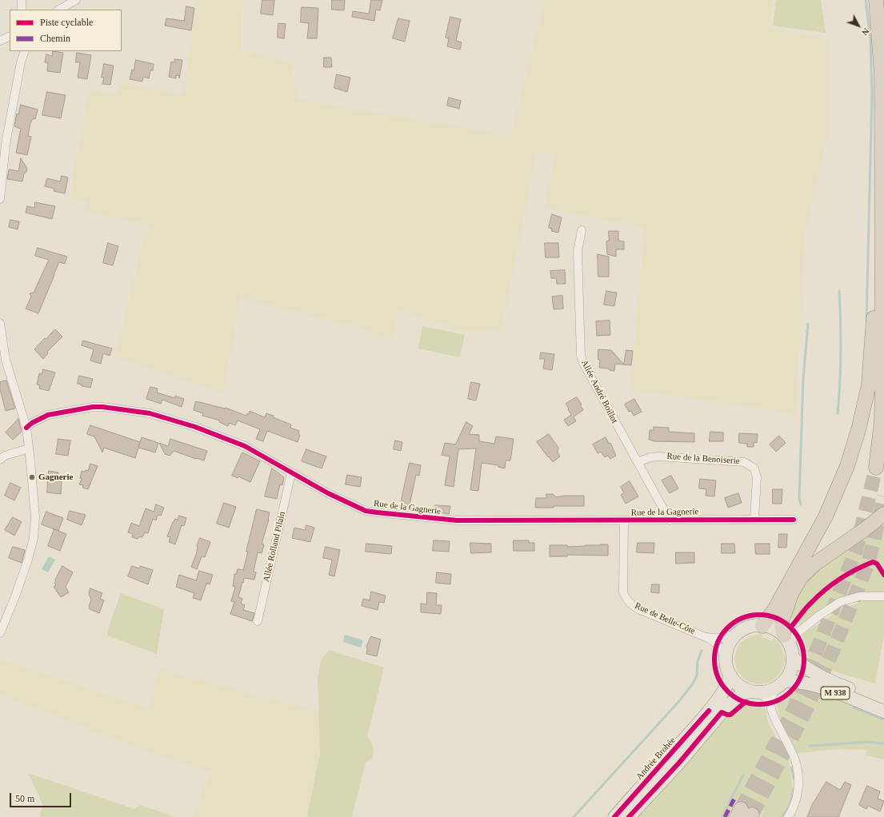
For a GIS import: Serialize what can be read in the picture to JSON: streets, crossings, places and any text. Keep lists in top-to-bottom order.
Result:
{
  "streets": {
    "main road": ["M 938", "Andrée Brohée"],
    "street": [
      "Allée André Boillot",
      "Rue de la Benoiserie",
      "Rue de la Gagnerie",
      "Allée Rolland Pilain",
      "Rue de Belle-Côte"
    ]
  },
  "crossings": [
    ["Allée André Boillot", "Rue de la Benoiserie"],
    ["Allée André Boillot", "Rue de la Gagnerie"],
    ["Rue de la Benoiserie", "Rue de la Gagnerie"],
    ["Rue de la Gagnerie", "Allée Rolland Pilain"],
    ["Rue de la Gagnerie", "Rue de Belle-Côte"],
    ["Rue de Belle-Côte", "M 938"],
    ["Rue de Belle-Côte", "Andrée Brohée"],
    ["M 938", "Andrée Brohée"]
  ],
  "places": ["Gagnerie"],
  "legend": ["Piste cyclable", "Chemin"],
  "scale_bar": "50 m",
  "north": "bottom right"
}
